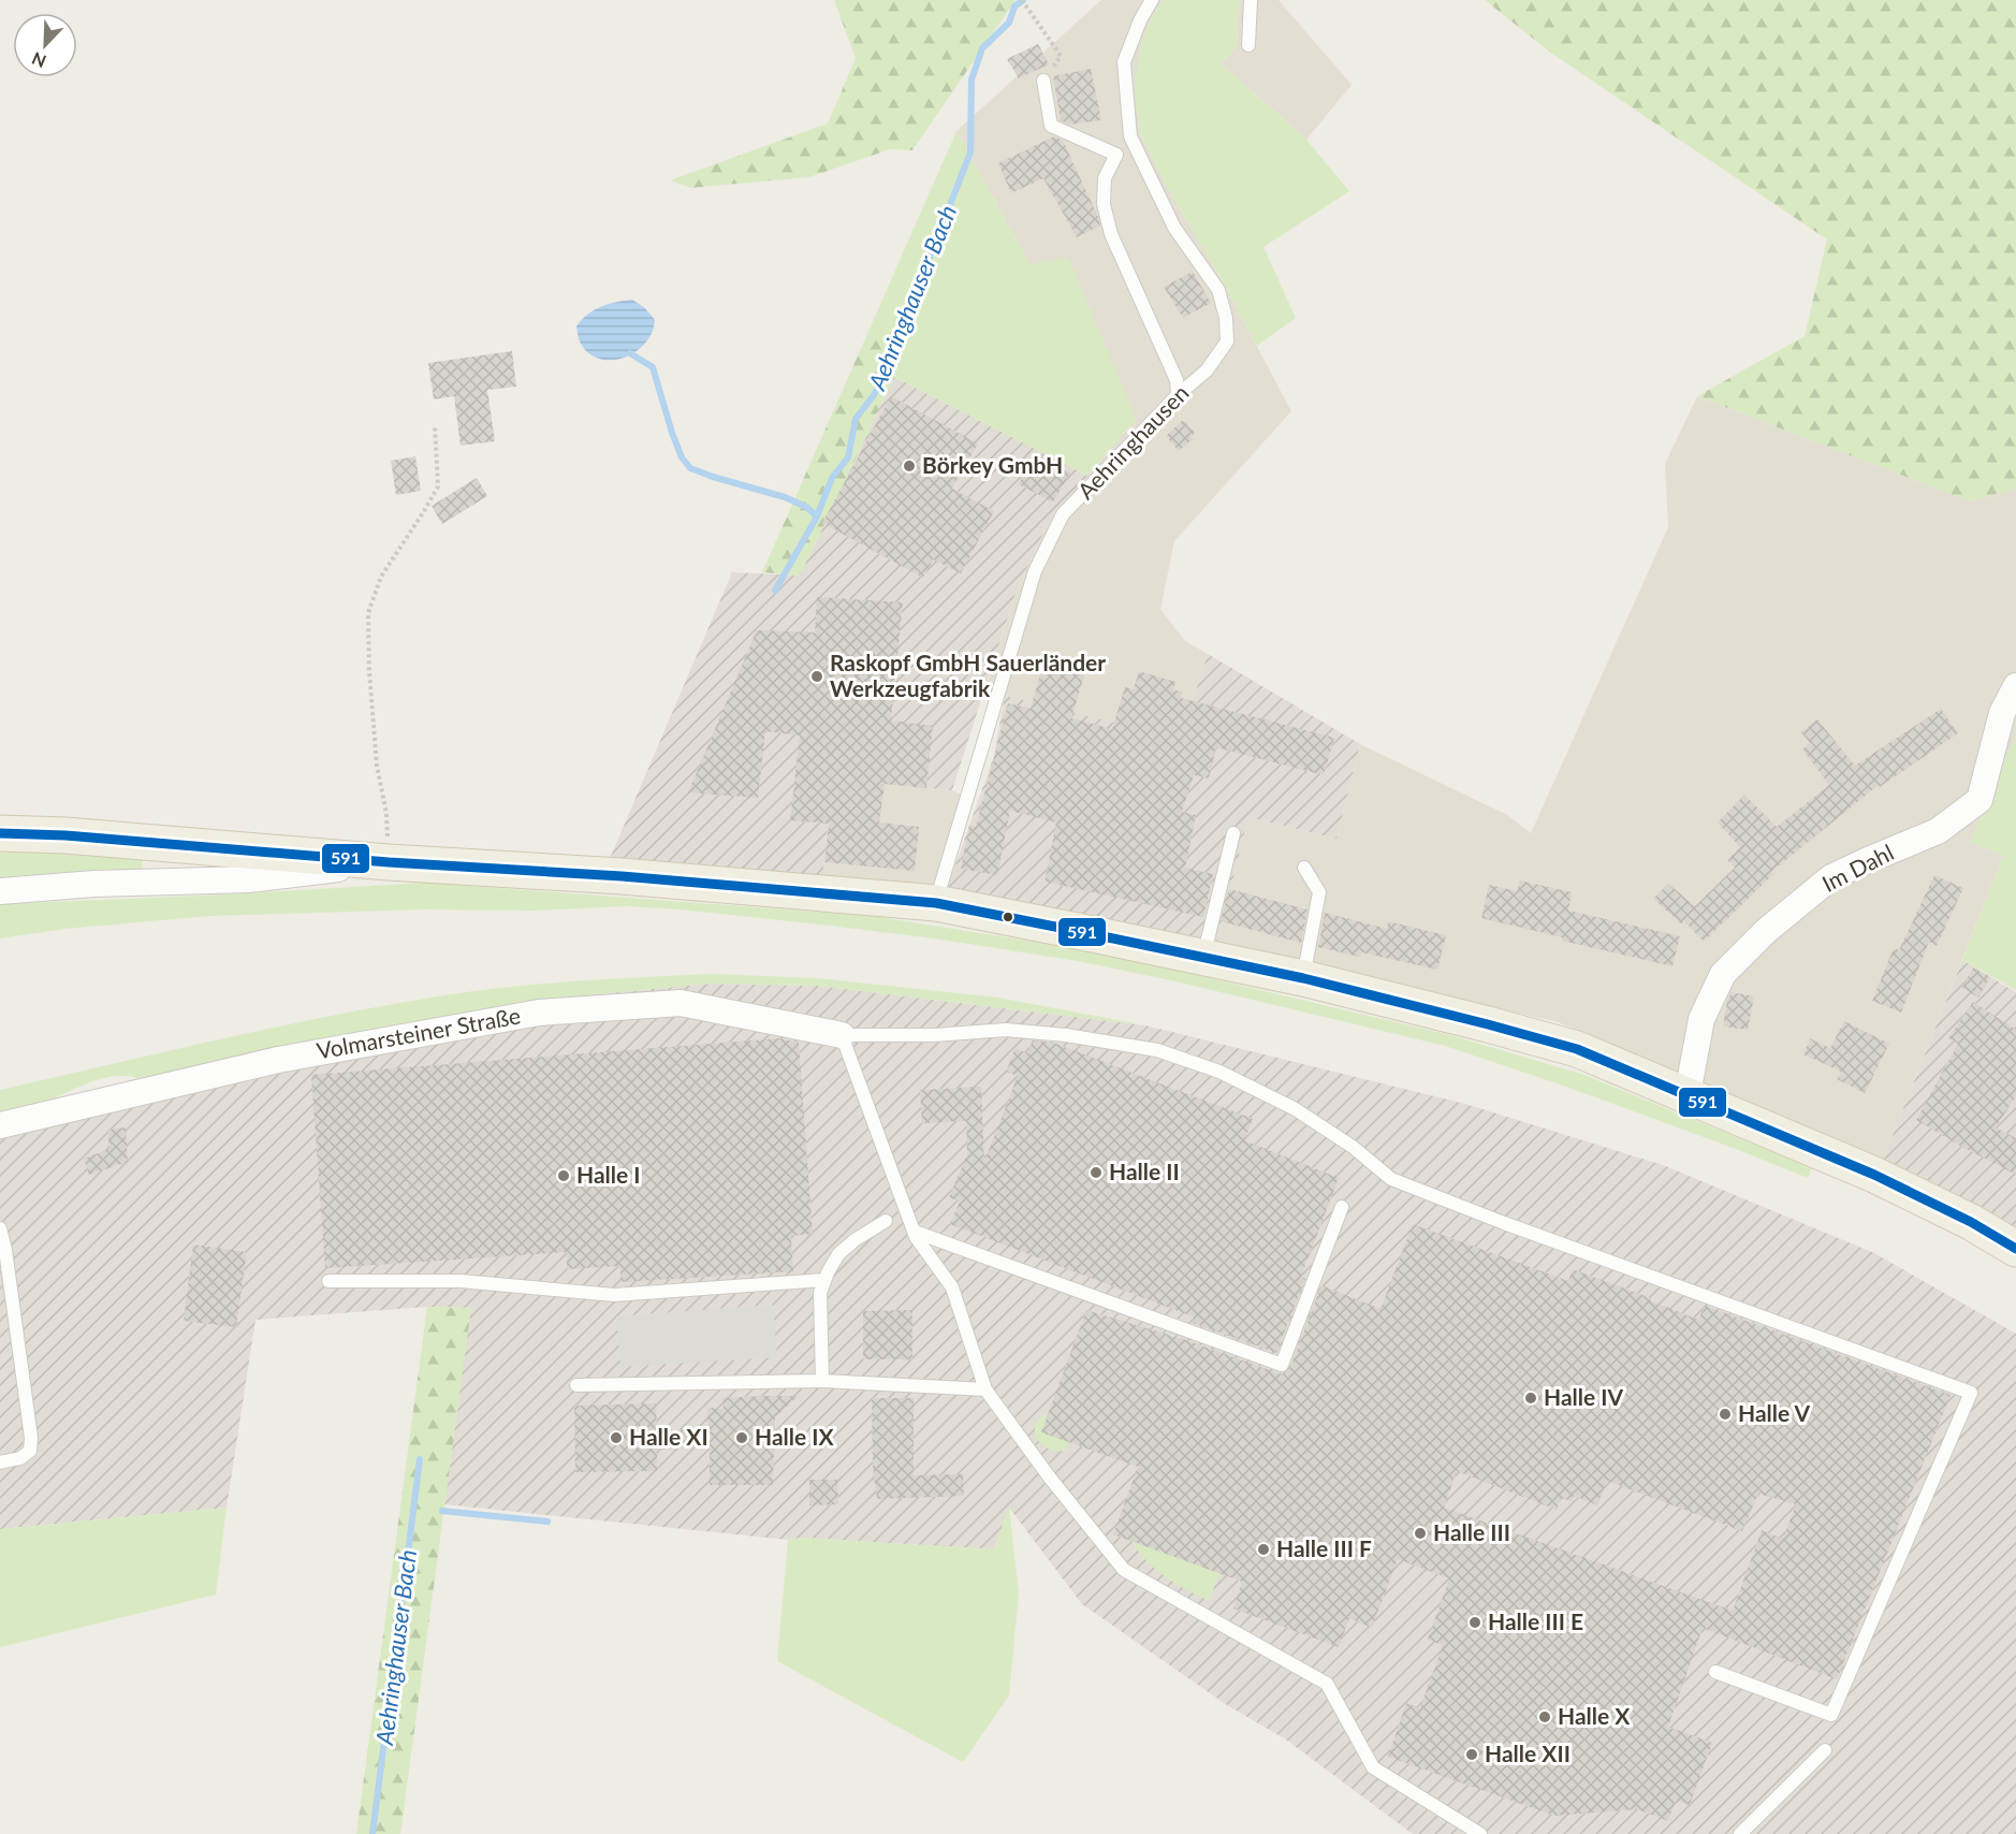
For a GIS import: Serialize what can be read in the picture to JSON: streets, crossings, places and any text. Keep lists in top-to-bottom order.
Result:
{
  "streets": {
    "street": ["Im Dahl", "Volmarsteiner Straße"],
    "lane": ["Aehringhausen"]
  },
  "water": ["Aehringhauser Bach"],
  "places": [
    "Börkey GmbH",
    "Raskopf GmbH Sauerländer Werkzeugfabrik",
    "Halle II",
    "Halle I",
    "Halle IV",
    "Halle V",
    "Halle XI",
    "Halle IX",
    "Halle III",
    "Halle III F",
    "Halle III E",
    "Halle X",
    "Halle XII"
  ],
  "lines": ["transit line 591"],
  "north": "bottom left"
}
